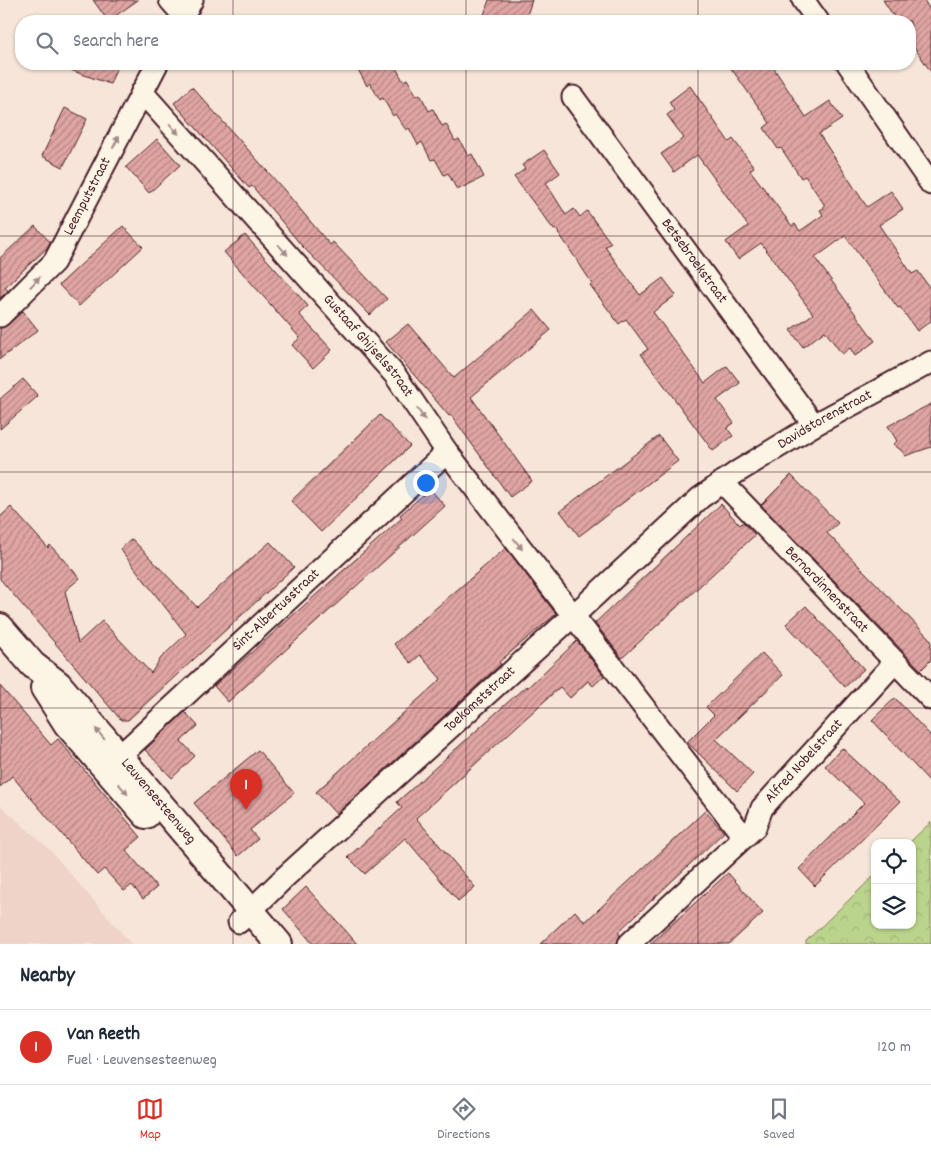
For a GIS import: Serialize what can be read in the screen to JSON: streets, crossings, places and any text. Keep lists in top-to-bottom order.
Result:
{
  "streets": {
    "main road": ["Leuvensesteenweg"],
    "street": [
      "Leemputstraat",
      "Betsebroekstraat",
      "Gustaaf Ghijselsstraat",
      "Davidstorenstraat",
      "Bernardinnenstraat",
      "Sint-Albertusstraat",
      "Toekomststraat",
      "Alfred Nobelstraat"
    ]
  },
  "crossings": [
    ["Leemputstraat", "Gustaaf Ghijselsstraat"],
    ["Betsebroekstraat", "Davidstorenstraat"],
    ["Gustaaf Ghijselsstraat", "Sint-Albertusstraat"],
    ["Gustaaf Ghijselsstraat", "Toekomststraat"],
    ["Gustaaf Ghijselsstraat", "Alfred Nobelstraat"],
    ["Davidstorenstraat", "Bernardinnenstraat"],
    ["Davidstorenstraat", "Toekomststraat"],
    ["Bernardinnenstraat", "Toekomststraat"],
    ["Bernardinnenstraat", "Alfred Nobelstraat"],
    ["Sint-Albertusstraat", "Leuvensesteenweg"],
    ["Toekomststraat", "Leuvensesteenweg"]
  ],
  "one_way": ["Leemputstraat", "Gustaaf Ghijselsstraat"],
  "page": {
    "search": "Search here",
    "pins": "1",
    "heading": "Nearby",
    "list": [
      {
        "mark": "1",
        "name": "Van Reeth",
        "note": "Fuel · Leuvensesteenweg",
        "value": "120 m"
      }
    ],
    "nav": ["Map", "Directions", "Saved"]
  }
}
